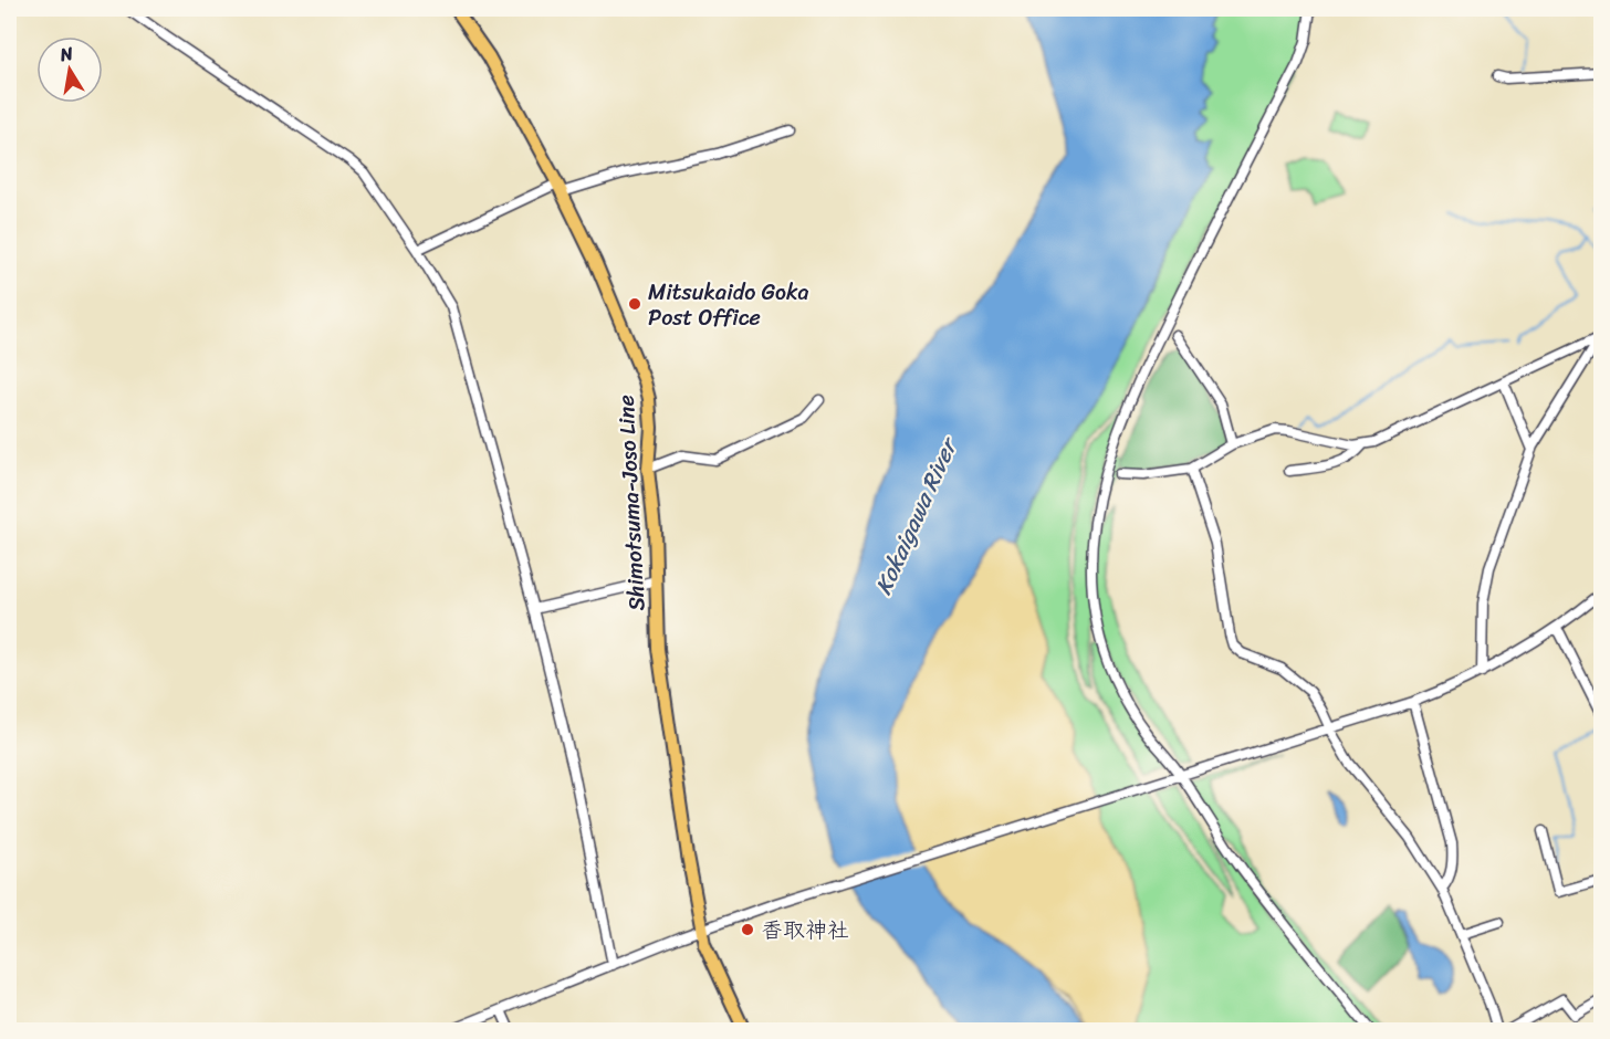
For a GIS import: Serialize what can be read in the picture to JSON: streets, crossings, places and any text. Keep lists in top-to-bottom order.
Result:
{
  "streets": {
    "main road": ["Shimotsuma-Joso Line"]
  },
  "water": ["Kokaigawa River"],
  "places": ["Mitsukaido Goka Post Office", "香取神社"],
  "north": "top"
}
